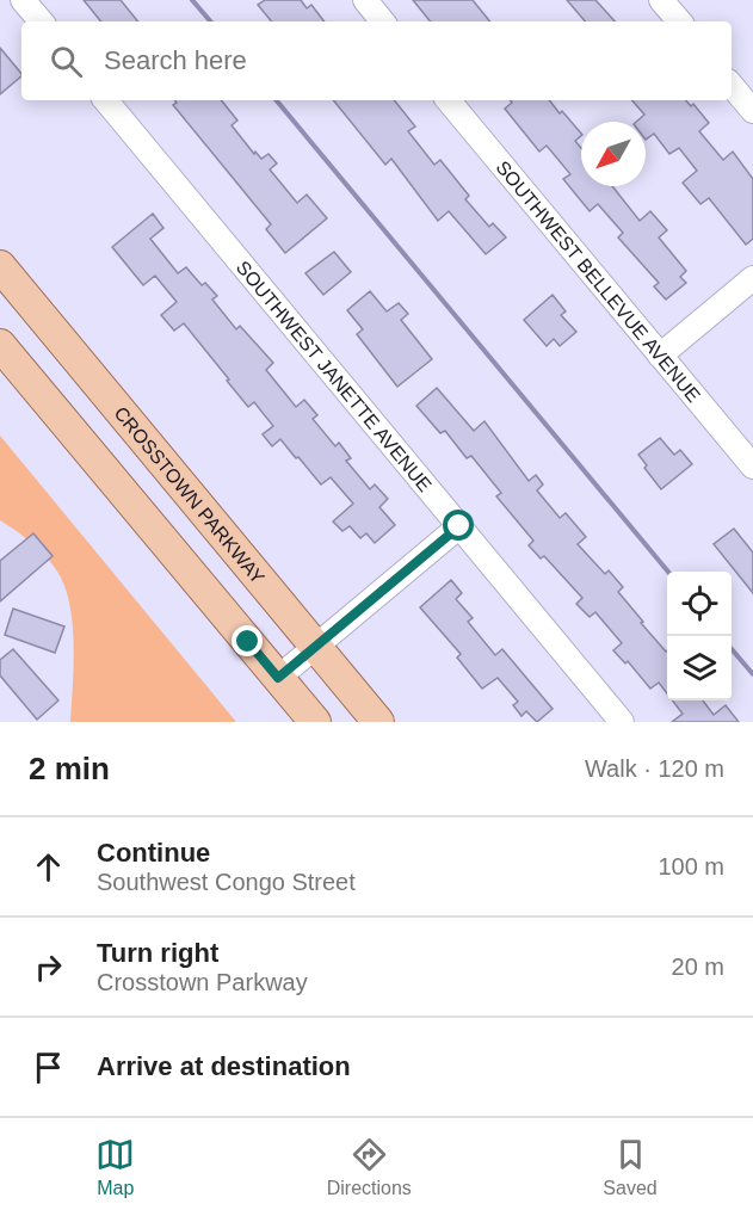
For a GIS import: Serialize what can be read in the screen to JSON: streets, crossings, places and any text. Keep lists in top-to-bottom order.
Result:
{
  "streets": {
    "main road": ["CROSSTOWN PARKWAY"],
    "street": ["SOUTHWEST BELLEVUE AVENUE", "SOUTHWEST JANETTE AVENUE"]
  },
  "north": "bottom left",
  "page": {
    "search": "Search here",
    "heading": ["2 min", "Walk · 120 m"],
    "list": [
      ["Continue", "Southwest Congo Street", "100 m"],
      ["Turn right", "Crosstown Parkway", "20 m"],
      "Arrive at destination"
    ],
    "nav": ["Map", "Directions", "Saved"]
  }
}
